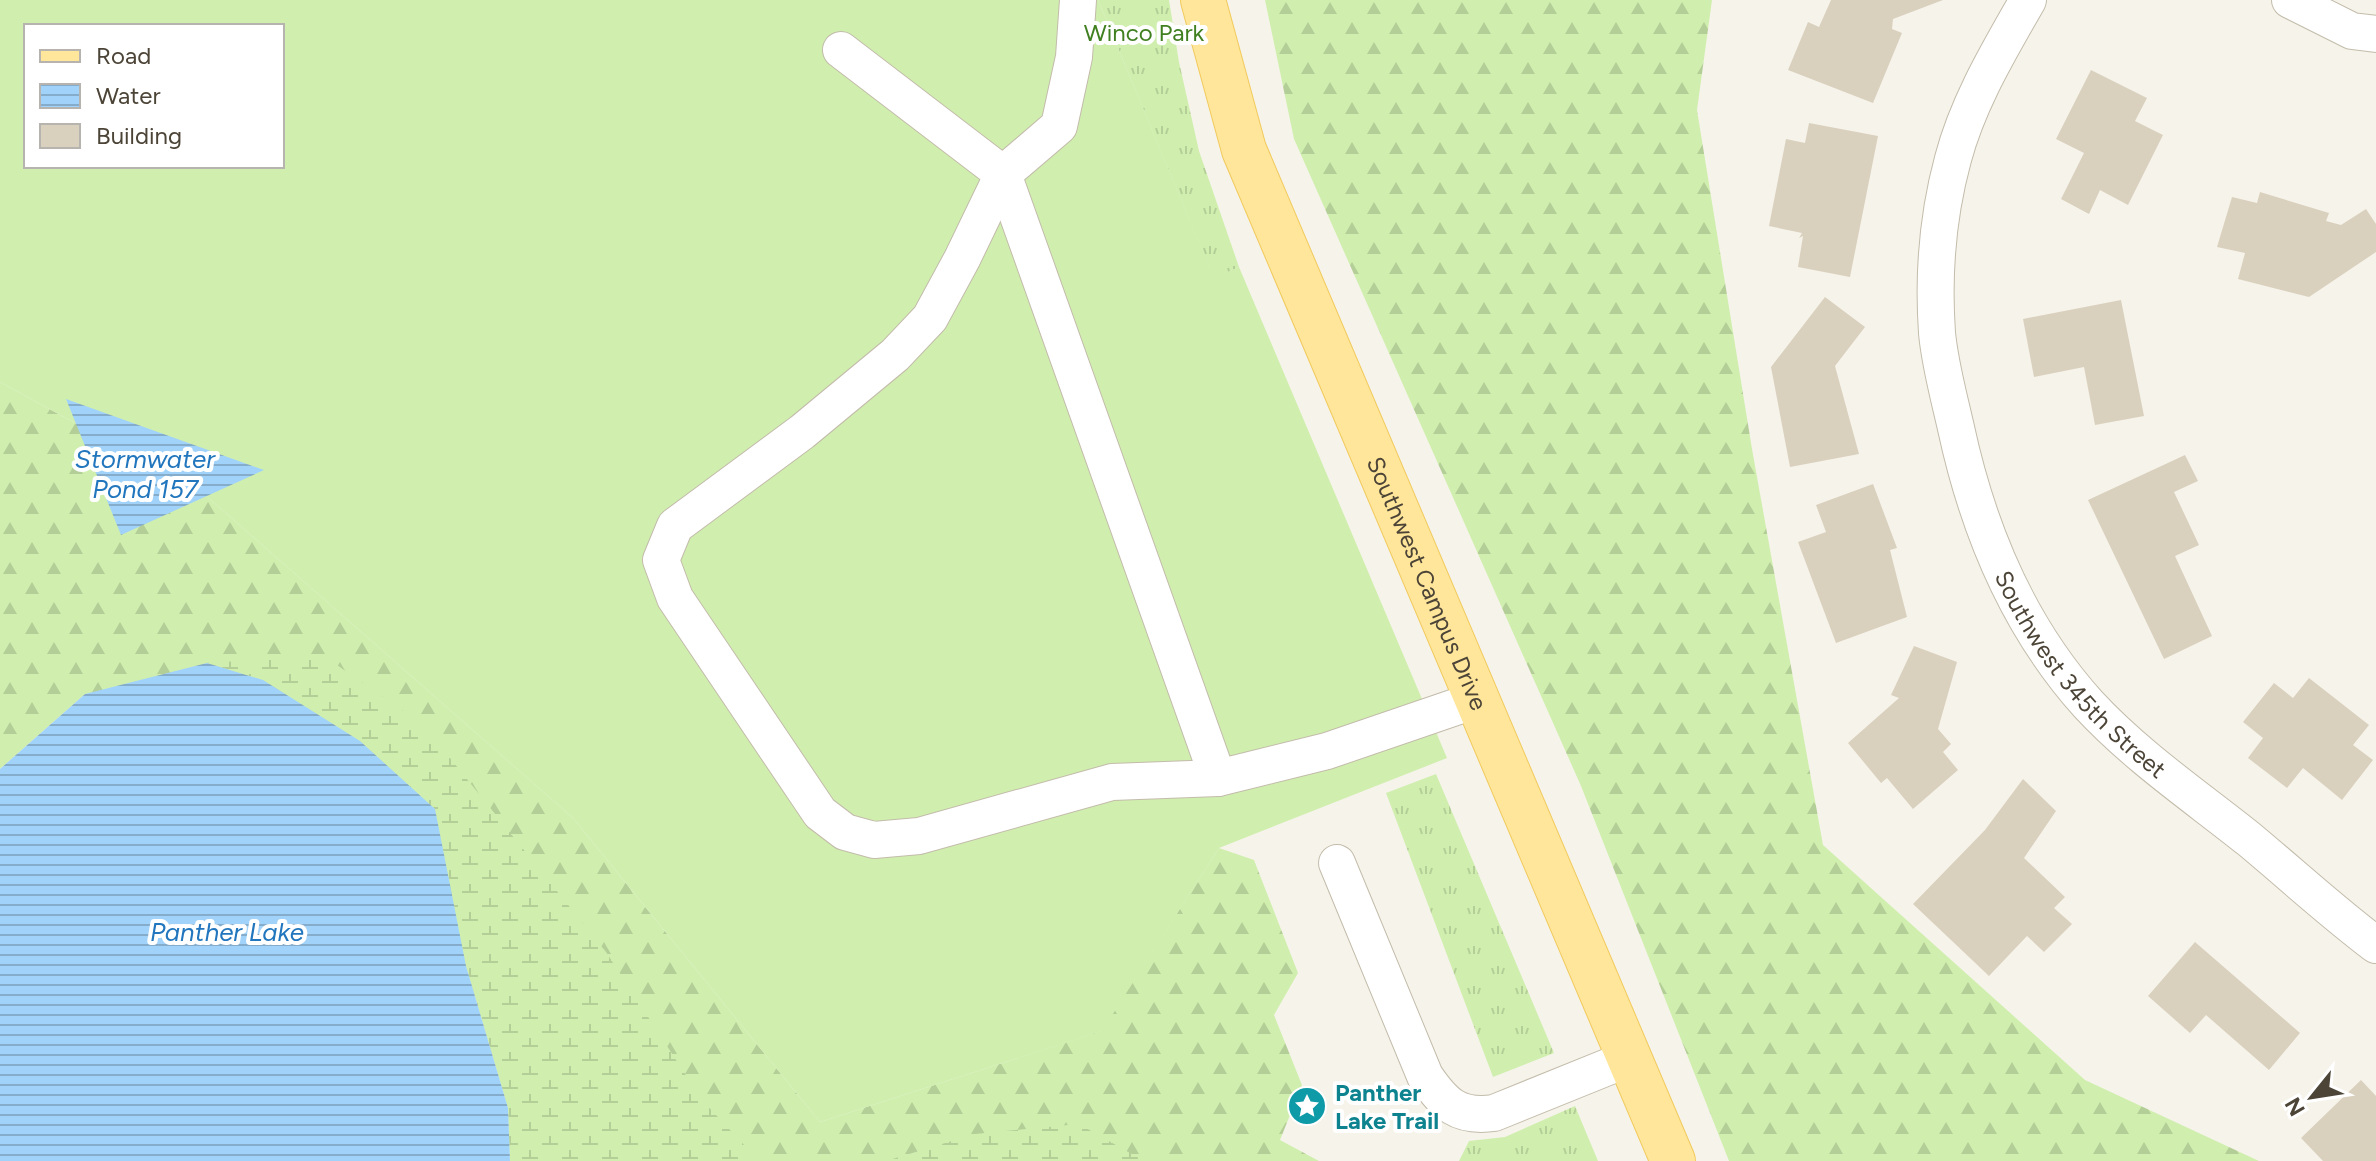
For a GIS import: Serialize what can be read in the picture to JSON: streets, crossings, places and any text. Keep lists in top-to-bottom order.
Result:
{
  "streets": {
    "main road": ["Southwest Campus Drive"],
    "street": ["Southwest 345th Street"]
  },
  "water": ["Stormwater Pond 157", "Panther Lake"],
  "parks": ["Winco Park"],
  "places": {
    "place": ["Panther Lake Trail"]
  },
  "legend": ["Road", "Water", "Building"],
  "north": "bottom left"
}
